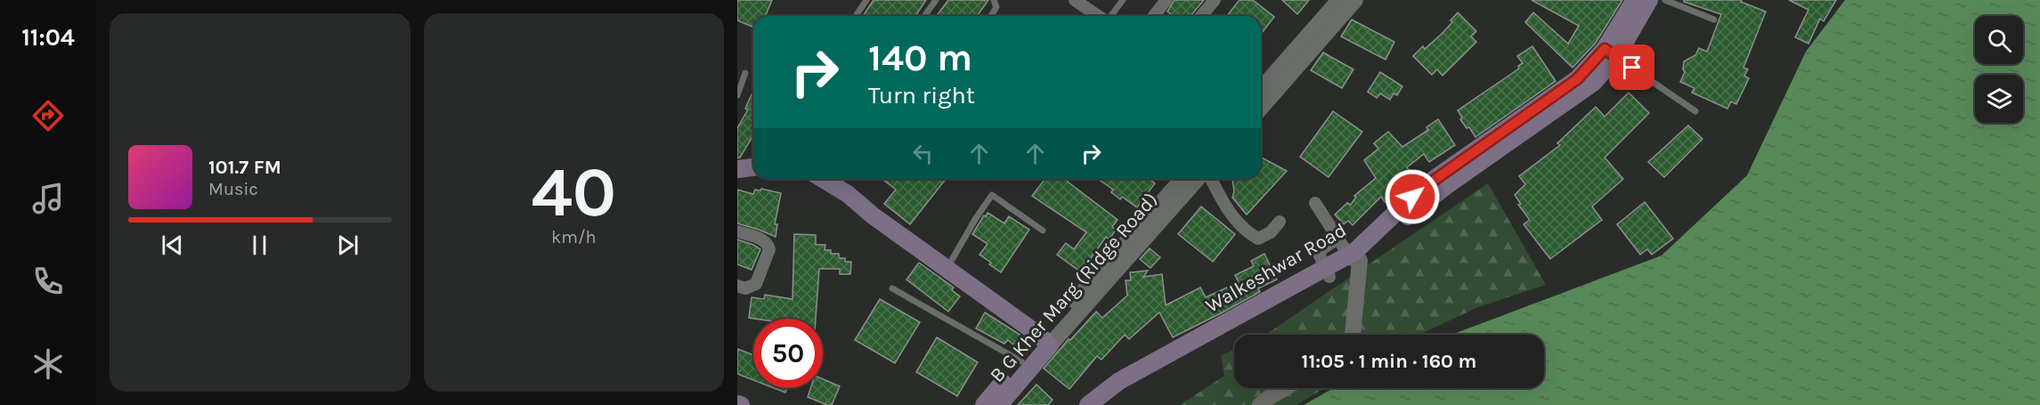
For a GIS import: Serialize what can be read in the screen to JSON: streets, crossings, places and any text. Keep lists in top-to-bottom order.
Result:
{
  "streets": {
    "main road": ["Walkeshwar Road", "B G Kher Marg (Ridge Road)"]
  },
  "page": {
    "tabs": "11:04",
    "tile": ["40", "km/h"],
    "turn": ["140 m", "Turn right"],
    "song": ["101.7 FM", "Music"],
    "limit": "50",
    "trip": "11:05 · 1 min · 160 m"
  }
}
